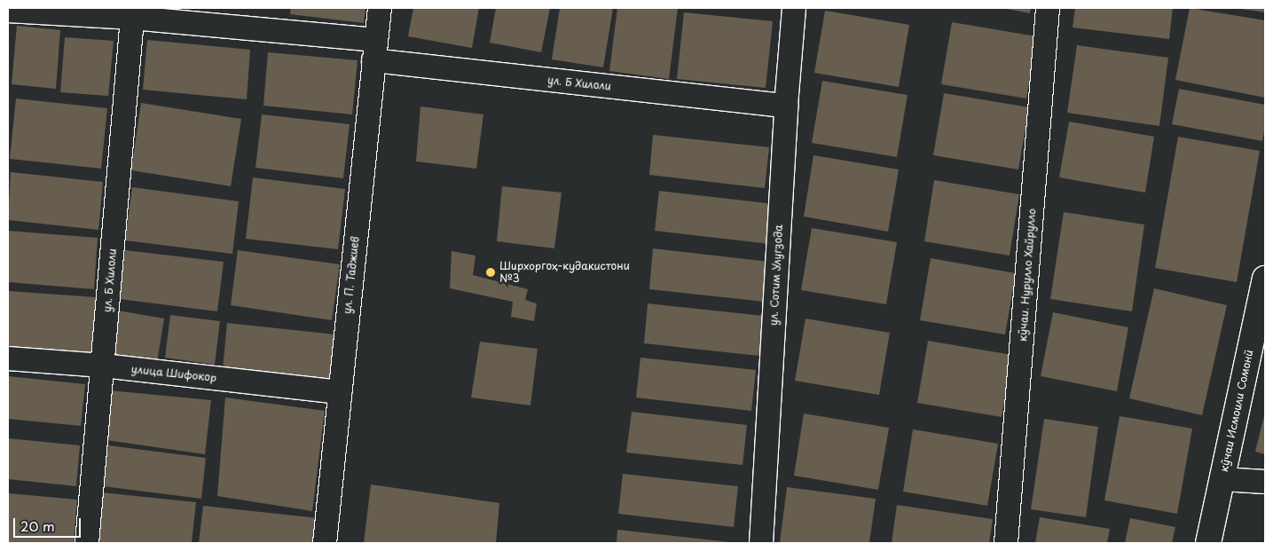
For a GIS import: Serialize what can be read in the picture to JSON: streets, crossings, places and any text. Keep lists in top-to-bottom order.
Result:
{
  "streets": {
    "street": [
      "ул. Б Хилоли",
      "ул. П. Таджиев",
      "ул. Сотим Улугзода",
      "кӯчаи. Нурулло Хайрулло",
      "улица Шифокор",
      "кӯчаи Исмоили Сомонӣ"
    ]
  },
  "crossings": [
    ["ул. Б Хилоли", "ул. П. Таджиев"],
    ["ул. Б Хилоли", "ул. Сотим Улугзода"],
    ["ул. Б Хилоли", "улица Шифокор"],
    ["ул. П. Таджиев", "улица Шифокор"]
  ],
  "places": ["Ширхоргоҳ-кудакистони №3"],
  "scale_bar": "20 m"
}
